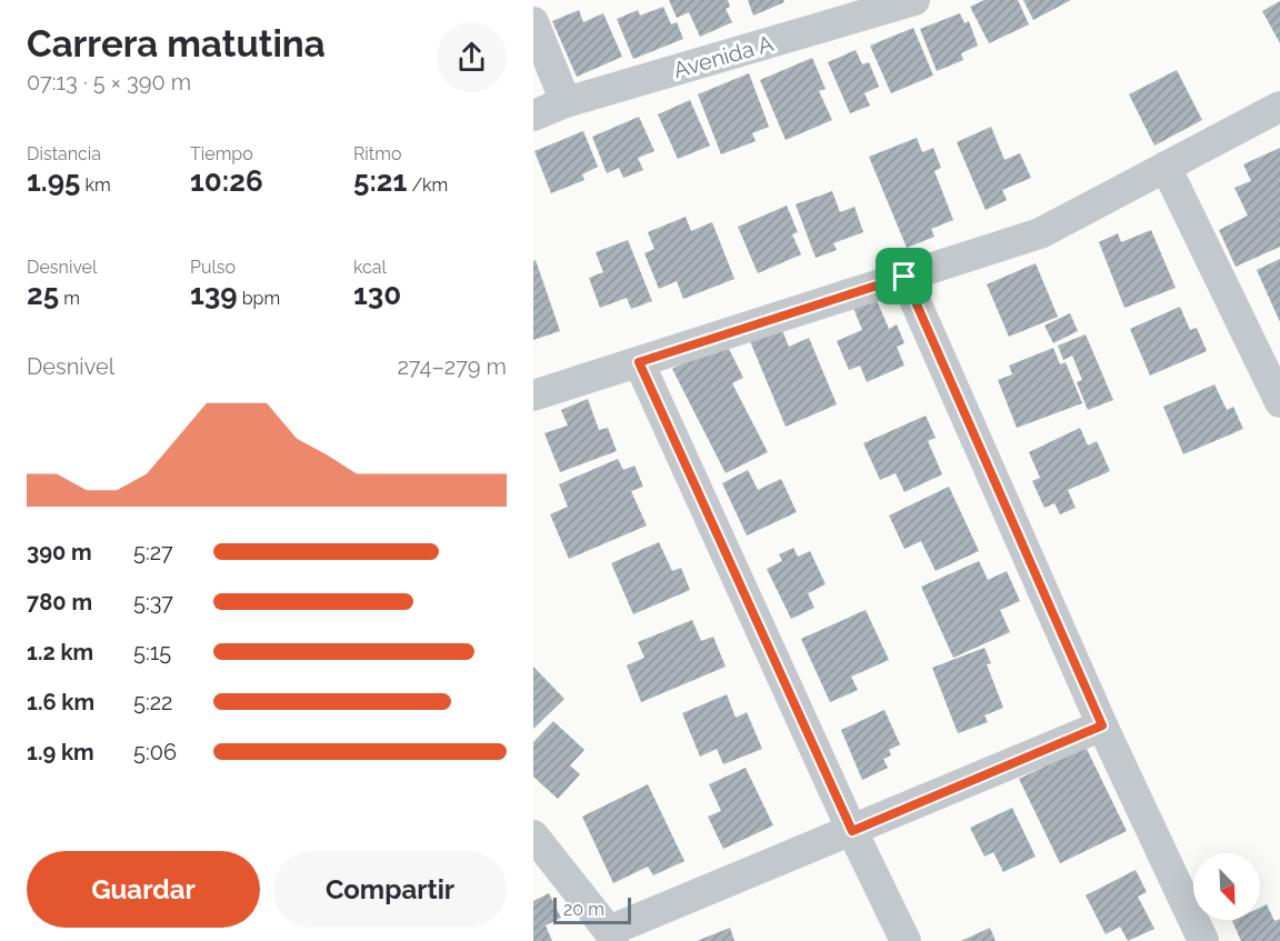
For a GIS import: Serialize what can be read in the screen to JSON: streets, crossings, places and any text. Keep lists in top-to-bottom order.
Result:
{
  "streets": {
    "street": ["Avenida A"]
  },
  "scale_bar": "20 m",
  "north": "bottom right",
  "page": {
    "heading": ["Carrera matutina", "07:13 · 5 × 390 m"],
    "stats": [
      ["Distancia", "1.95 km"],
      ["Tiempo", "10:26"],
      ["Ritmo", "5:21 /km"],
      ["Desnivel", "25 m"],
      ["Pulso", "139 bpm"],
      ["kcal", "130"]
    ],
    "chart": ["Desnivel", "274–279 m"],
    "list": [
      {
        "name": "390 m",
        "note": "5:27"
      },
      {
        "name": "780 m",
        "note": "5:37"
      },
      {
        "name": "1.2 km",
        "note": "5:15"
      },
      {
        "name": "1.6 km",
        "note": "5:22"
      },
      {
        "name": "1.9 km",
        "note": "5:06"
      }
    ],
    "buttons": ["Guardar", "Compartir"],
    "scale": "20 m"
  }
}
